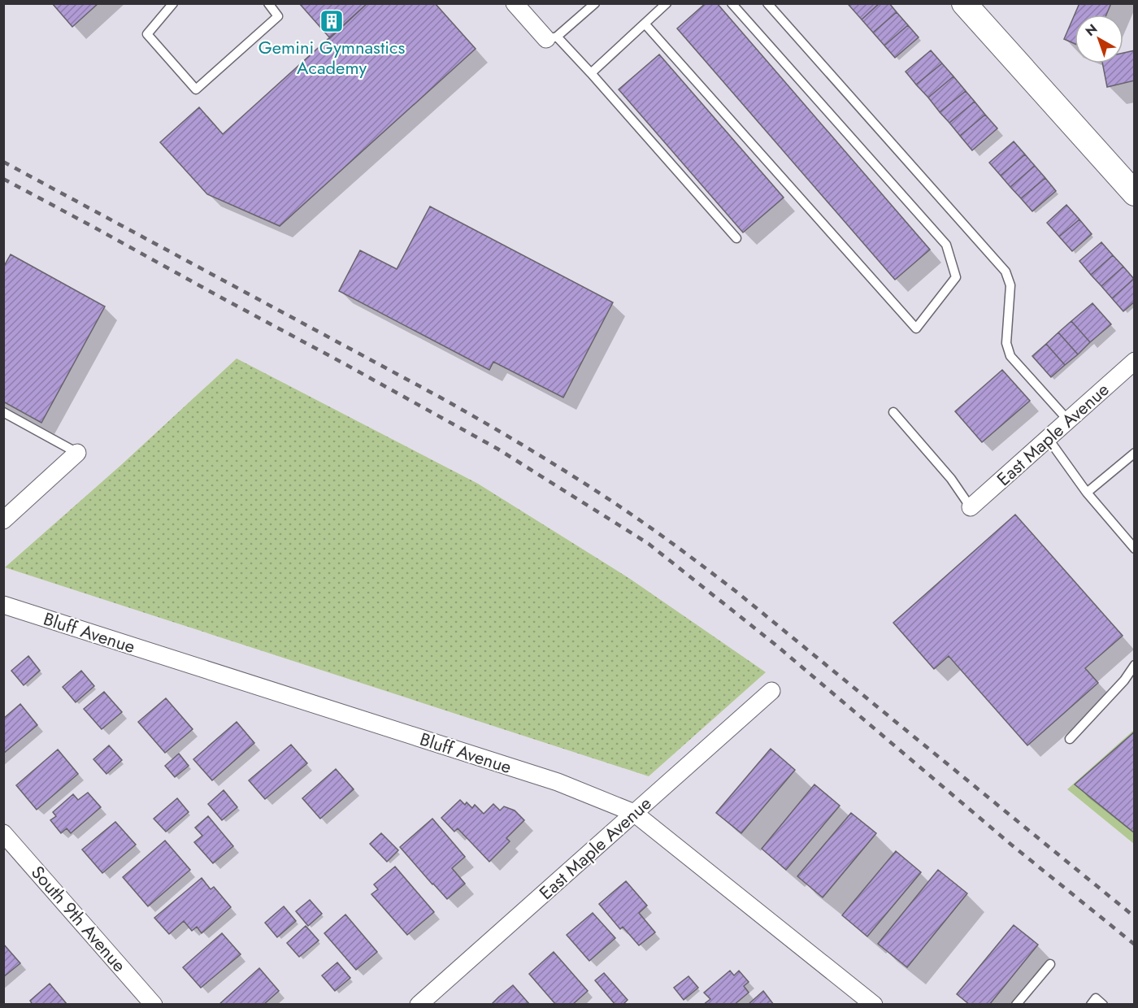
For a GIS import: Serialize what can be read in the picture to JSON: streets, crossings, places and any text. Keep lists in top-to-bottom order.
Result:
{
  "streets": {
    "street": ["East Maple Avenue", "Bluff Avenue", "South 9th Avenue"]
  },
  "crossings": [
    ["East Maple Avenue", "Bluff Avenue"]
  ],
  "places": {
    "building": ["Gemini Gymnastics Academy"]
  },
  "north": "top left"
}
